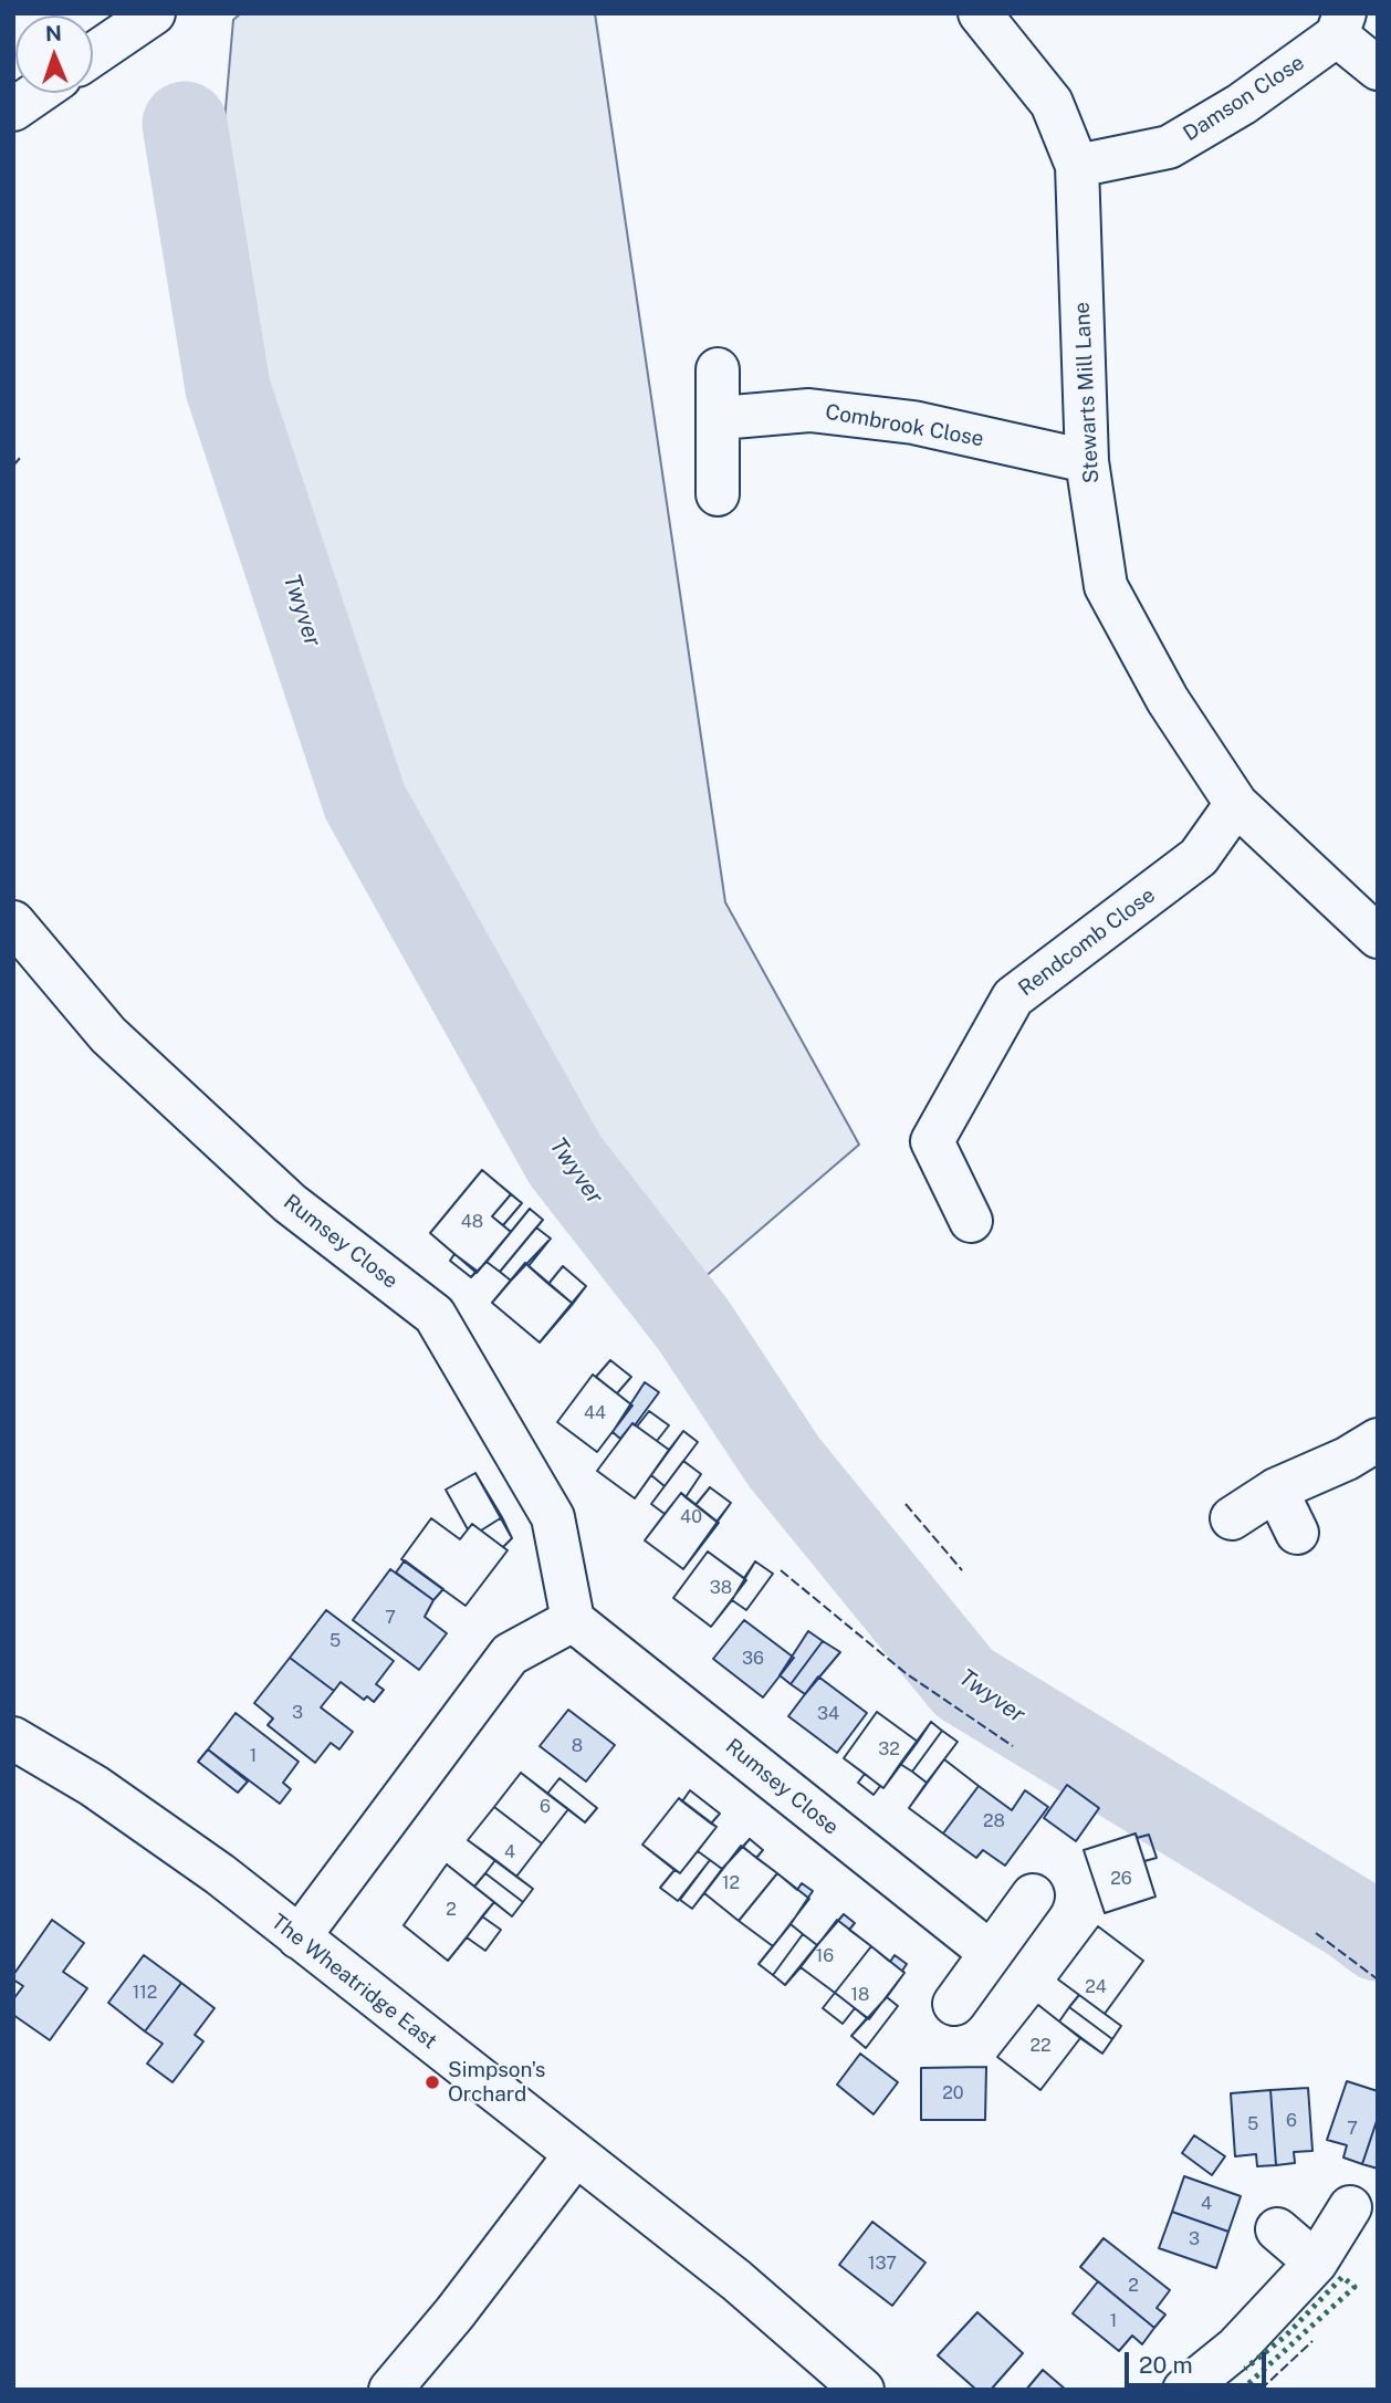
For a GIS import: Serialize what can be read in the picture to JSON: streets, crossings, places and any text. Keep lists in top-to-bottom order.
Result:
{
  "streets": {
    "street": [
      "Damson Close",
      "Stewarts Mill Lane",
      "Combrook Close",
      "Rendcomb Close",
      "Rumsey Close",
      "The Wheatridge East"
    ]
  },
  "crossings": [
    ["Damson Close", "Stewarts Mill Lane"],
    ["Stewarts Mill Lane", "Combrook Close"],
    ["Stewarts Mill Lane", "Rendcomb Close"]
  ],
  "water": ["Twyver"],
  "places": ["Simpson's Orchard"],
  "house_numbers": [
    "48",
    "44",
    "40",
    "38",
    "7",
    "5",
    "36",
    "3",
    "34",
    "8",
    "32",
    "1",
    "6",
    "28",
    "4",
    "26",
    "12",
    "2",
    "16",
    "24",
    "112",
    "18",
    "22",
    "20",
    "6",
    "5",
    "7",
    "4",
    "3",
    "137",
    "2",
    "1"
  ],
  "scale_bar": "20 m",
  "north": "top"
}
